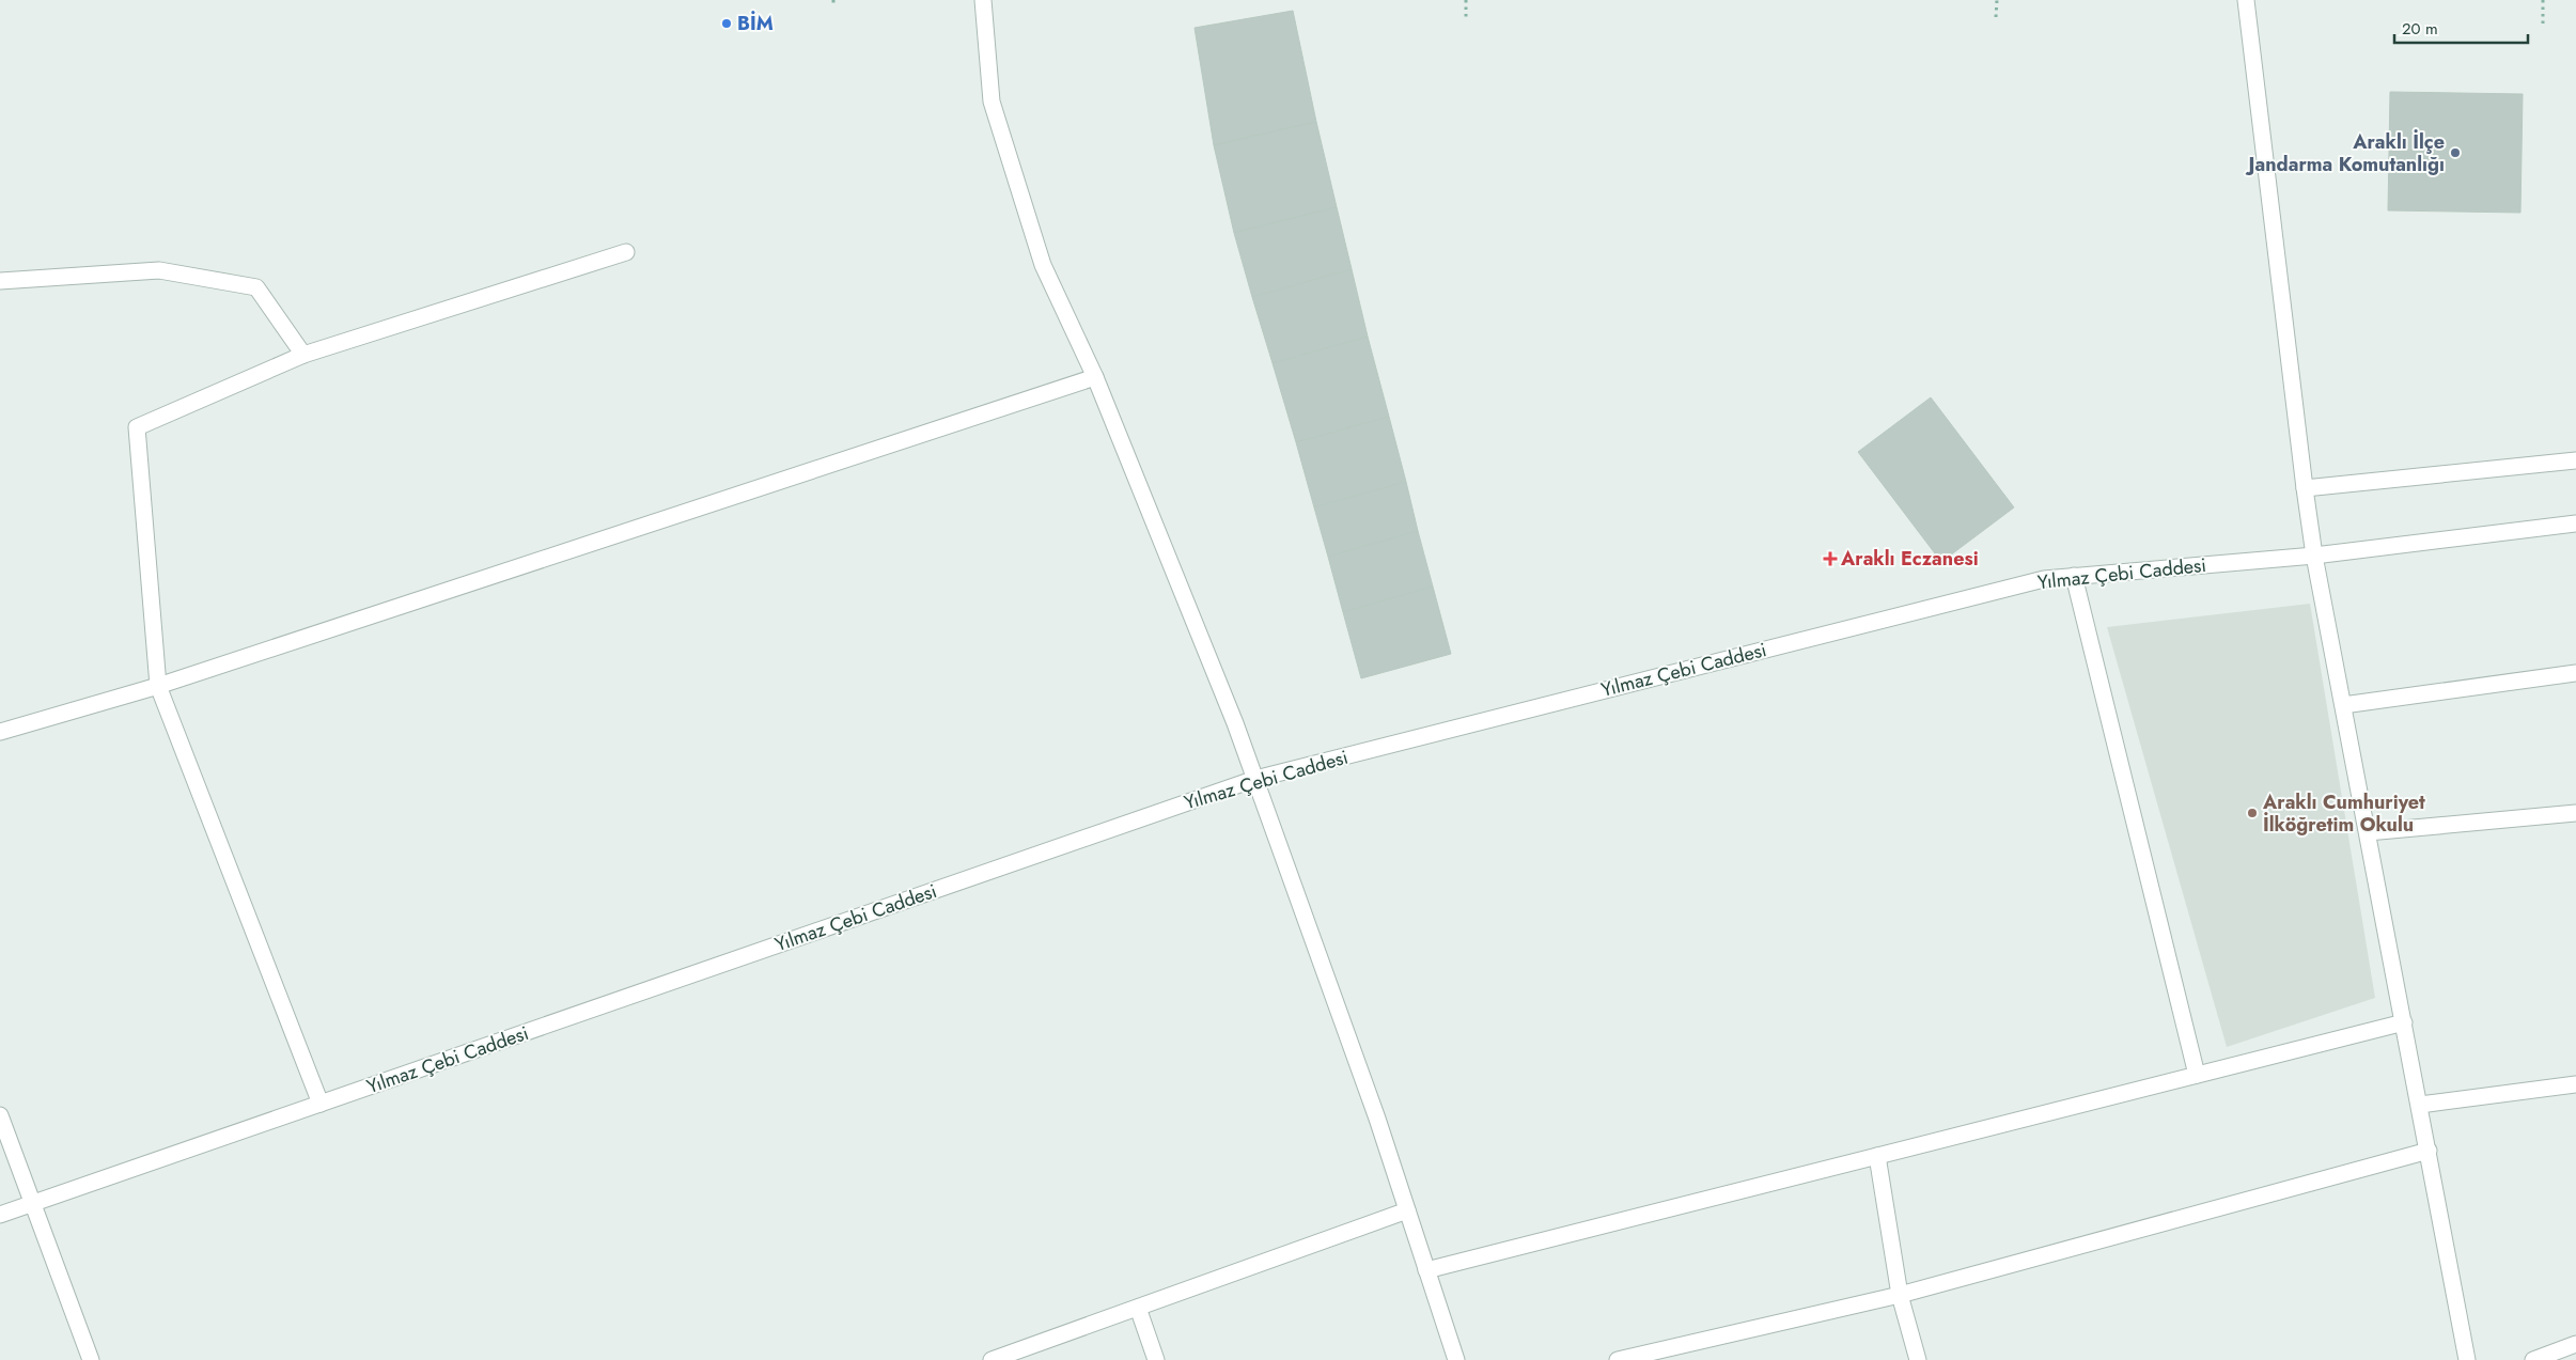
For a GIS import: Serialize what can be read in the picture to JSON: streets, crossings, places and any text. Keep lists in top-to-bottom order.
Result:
{
  "streets": {
    "street": ["Yılmaz Çebi Caddesi"]
  },
  "places": {
    "other": ["BİM", "Araklı İlçe Jandarma Komutanlığı", "Araklı Cumhuriyet İlköğretim Okulu"],
    "health": ["Araklı Eczanesi"]
  },
  "scale_bar": "20 m"
}
